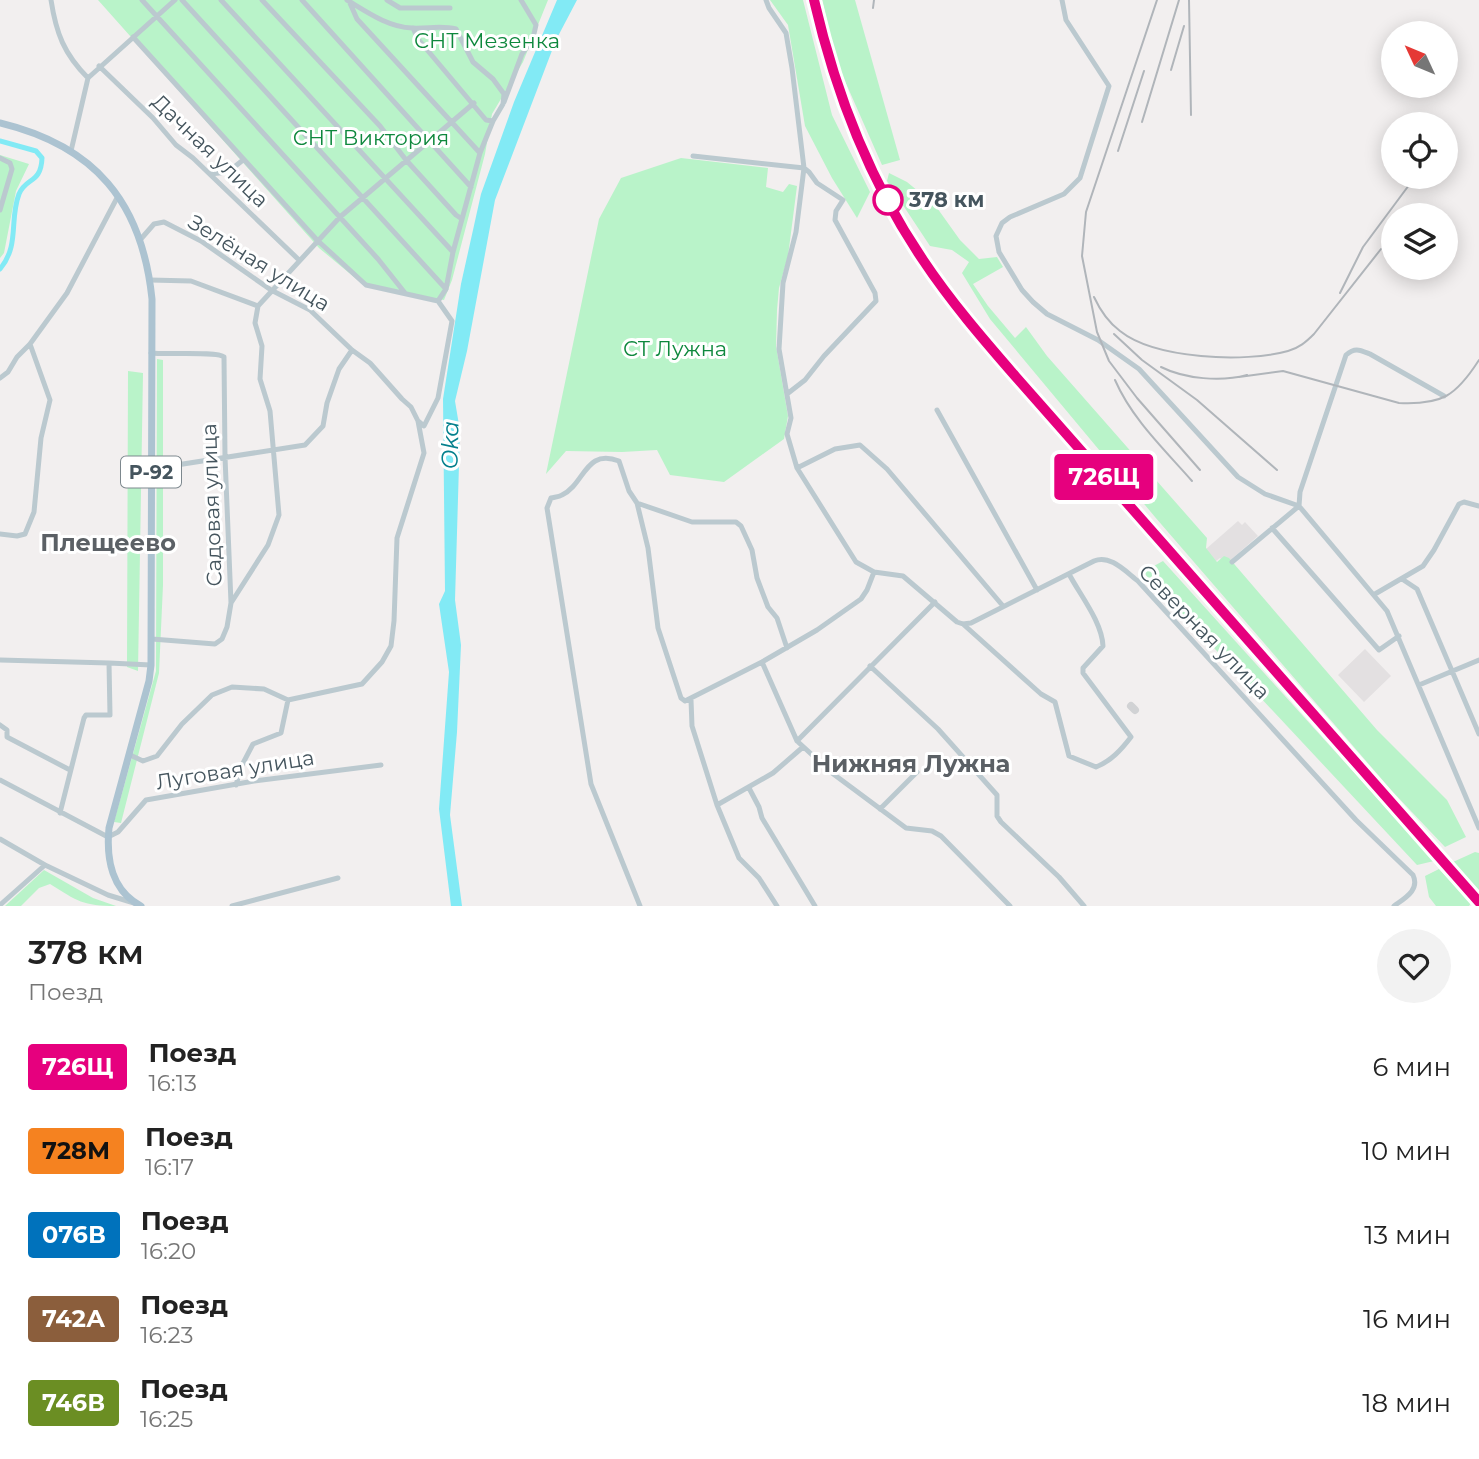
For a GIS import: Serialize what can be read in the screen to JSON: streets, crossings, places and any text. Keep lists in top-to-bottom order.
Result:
{
  "streets": {
    "main road": ["Р-92"],
    "street": [
      "Дачная улица",
      "Зелёная улица",
      "Садовая улица",
      "Северная улица",
      "Луговая улица"
    ]
  },
  "crossings": [
    ["Зелёная улица", "Р-92"],
    ["Р-92", "Садовая улица"],
    ["Р-92", "Луговая улица"]
  ],
  "districts": ["Плещеево", "Нижняя Лужна"],
  "water": ["Oka"],
  "parks": ["СНТ Мезенка", "СНТ Виктория", "СТ Лужна"],
  "places": ["378 км"],
  "north": "top left",
  "page": {
    "on_map": "726Щ",
    "heading": ["378 км", "Поезд"],
    "list": [
      {
        "mark": "726Щ",
        "name": "Поезд",
        "note": "16:13",
        "value": "6 мин"
      },
      {
        "mark": "728М",
        "name": "Поезд",
        "note": "16:17",
        "value": "10 мин"
      },
      {
        "mark": "076В",
        "name": "Поезд",
        "note": "16:20",
        "value": "13 мин"
      },
      {
        "mark": "742А",
        "name": "Поезд",
        "note": "16:23",
        "value": "16 мин"
      },
      {
        "mark": "746В",
        "name": "Поезд",
        "note": "16:25",
        "value": "18 мин"
      }
    ]
  }
}
